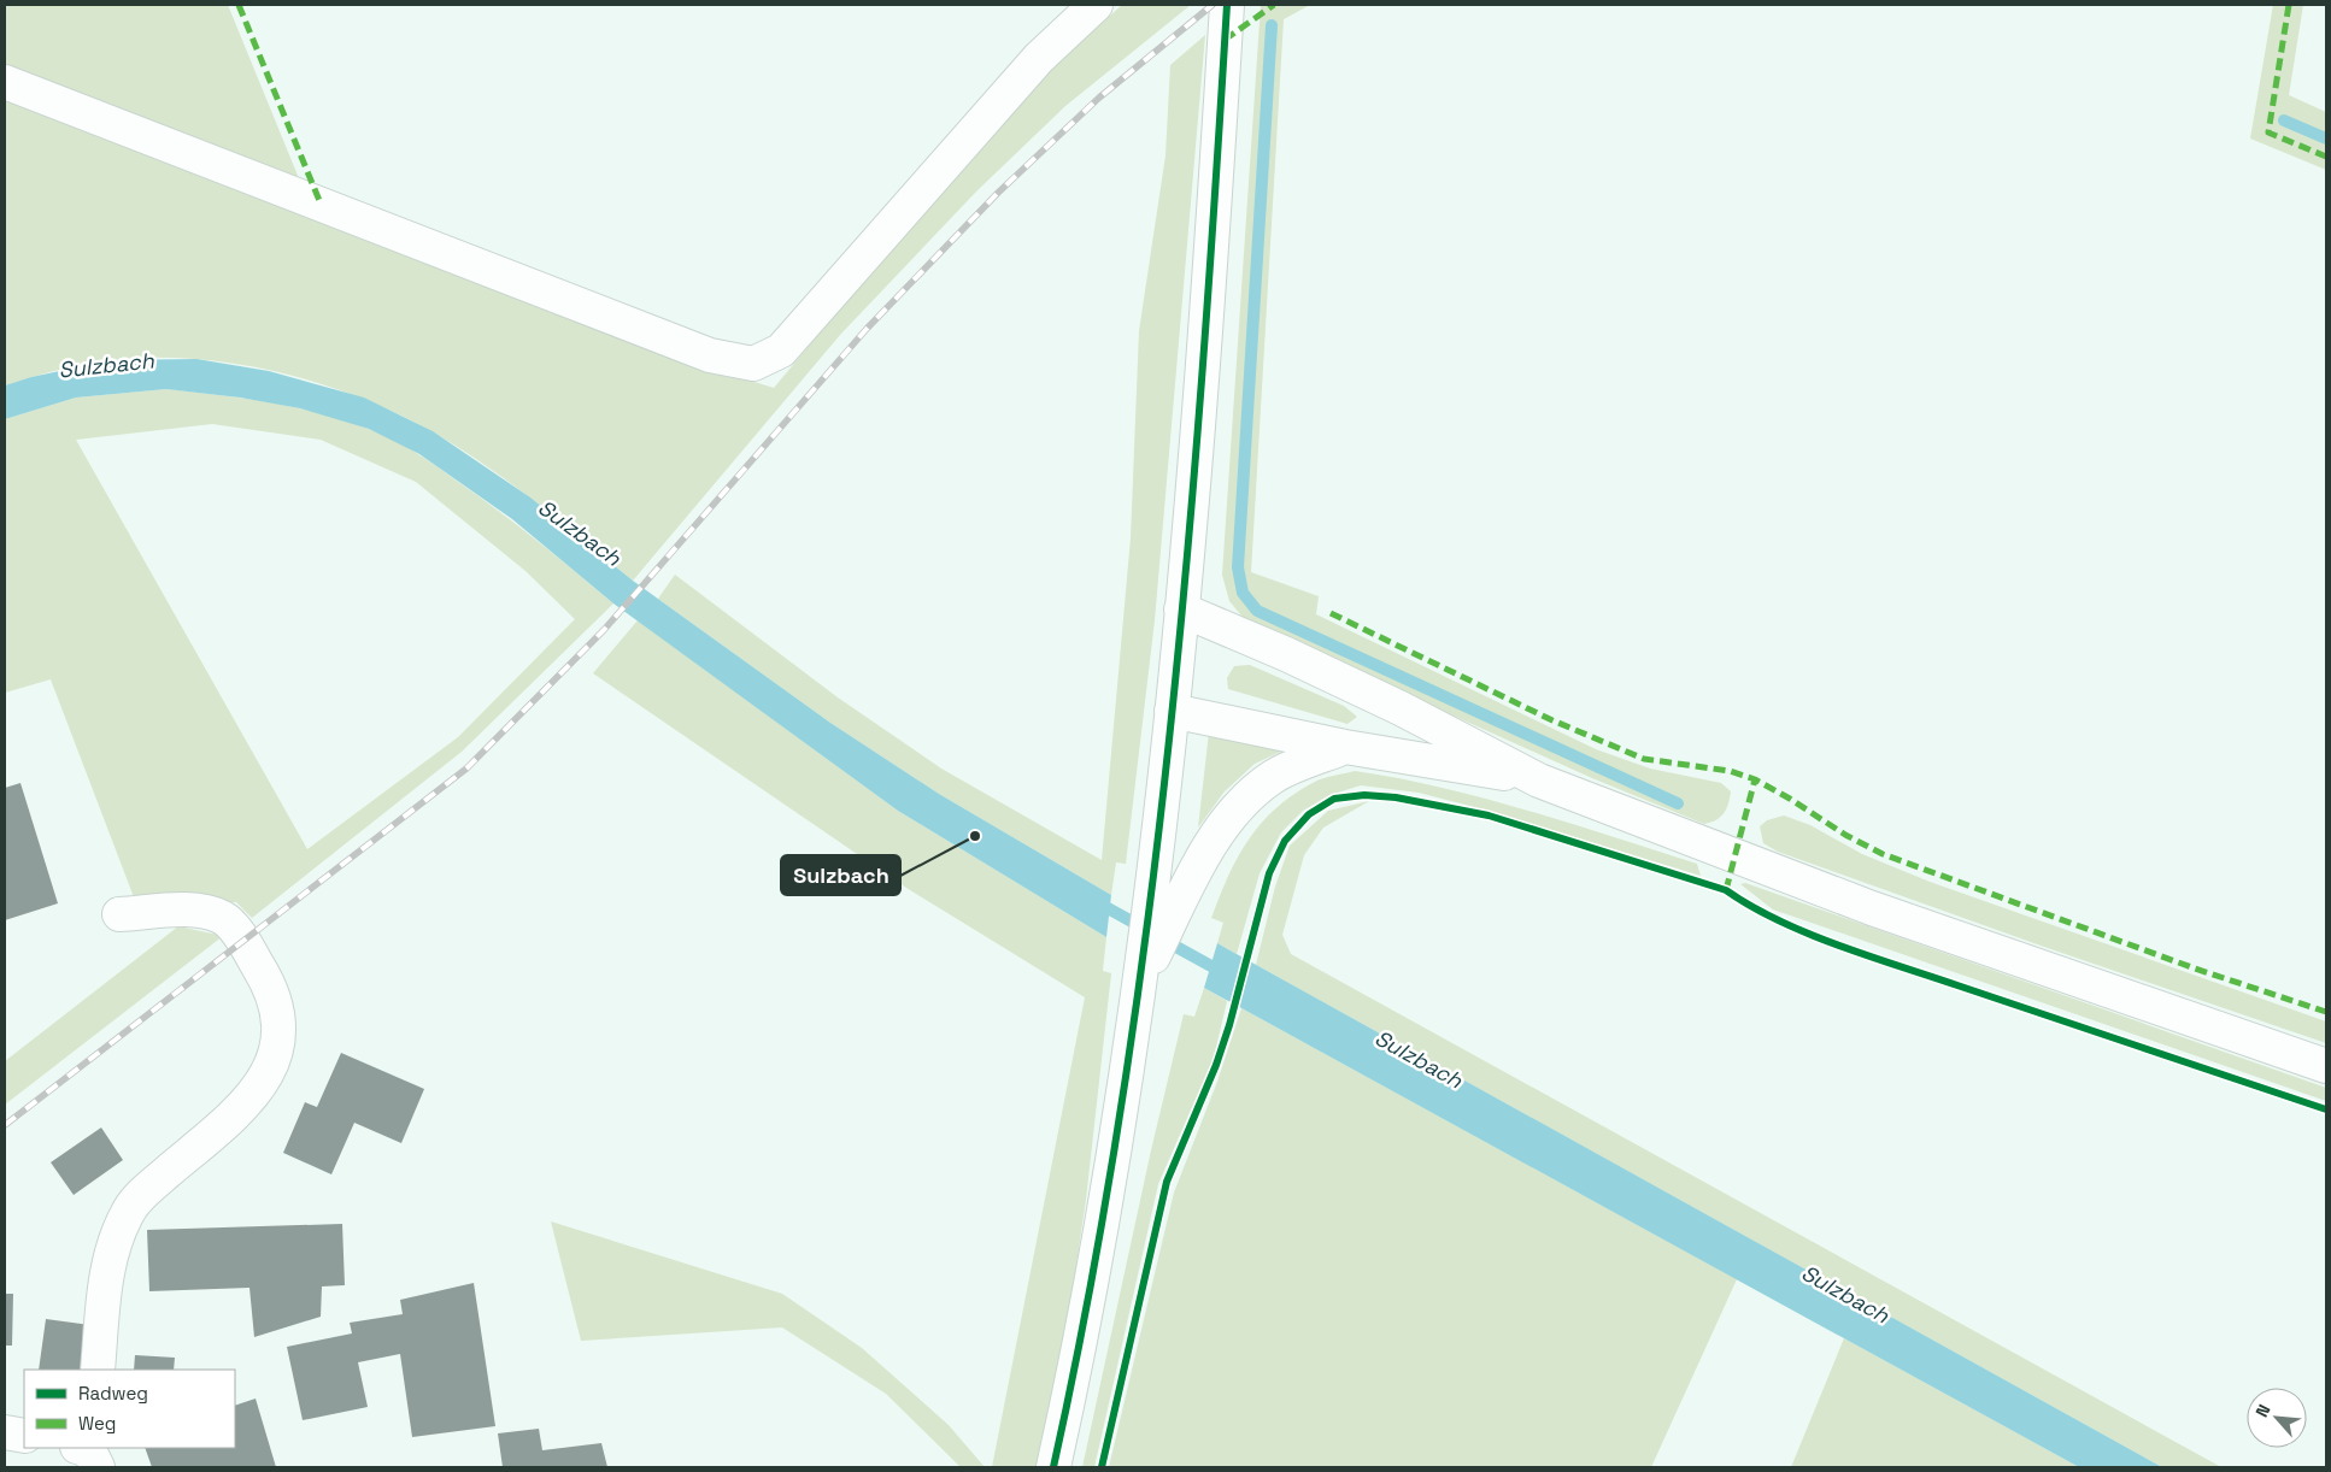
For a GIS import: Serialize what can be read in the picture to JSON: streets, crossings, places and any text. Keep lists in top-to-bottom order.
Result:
{
  "water": ["Sulzbach"],
  "places": ["Sulzbach"],
  "legend": ["Radweg", "Weg"],
  "north": "top left"
}
